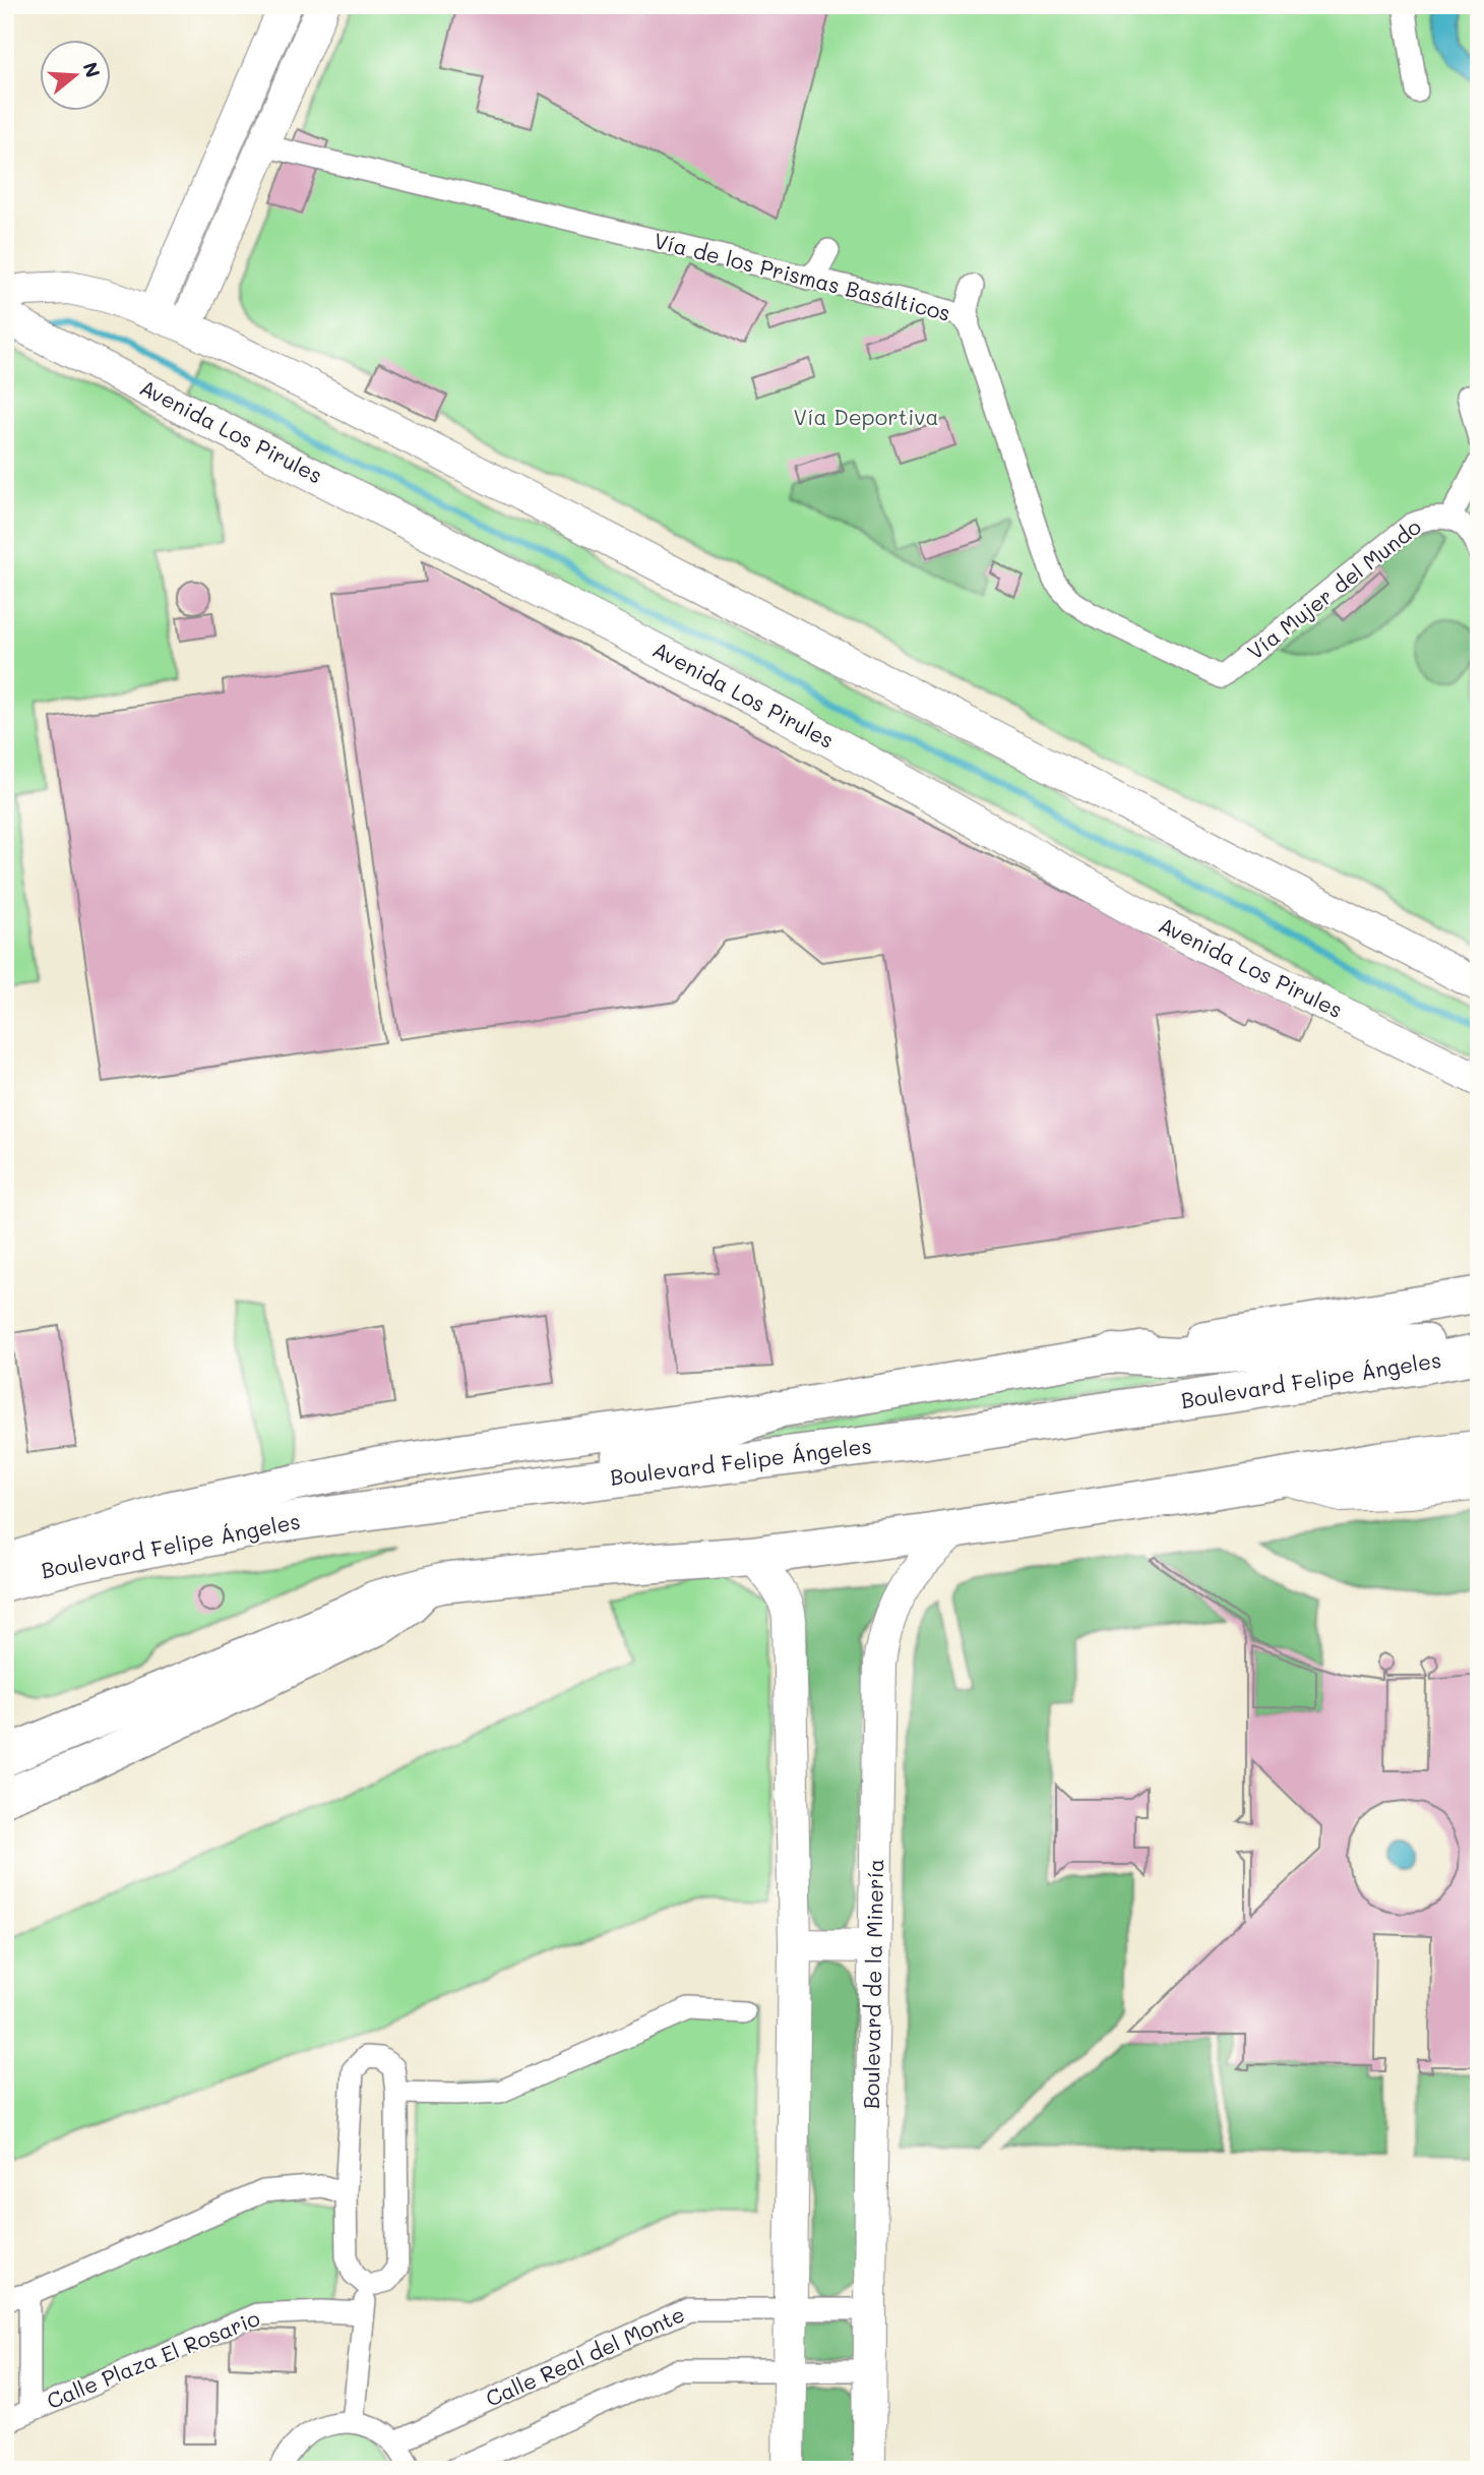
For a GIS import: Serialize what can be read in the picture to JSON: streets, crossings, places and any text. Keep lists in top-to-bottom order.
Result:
{
  "streets": {
    "highway": ["Boulevard Felipe Ángeles"],
    "street": [
      "Vía de los Prismas Basálticos",
      "Avenida Los Pirules",
      "Vía Mujer del Mundo",
      "Boulevard de la Minería",
      "Calle Real del Monte",
      "Calle Plaza El Rosario"
    ]
  },
  "crossings": [
    ["Vía de los Prismas Basálticos", "Vía Mujer del Mundo"],
    ["Boulevard de la Minería", "Calle Real del Monte"]
  ],
  "parks": ["Vía Deportiva"],
  "north": "right"
}
